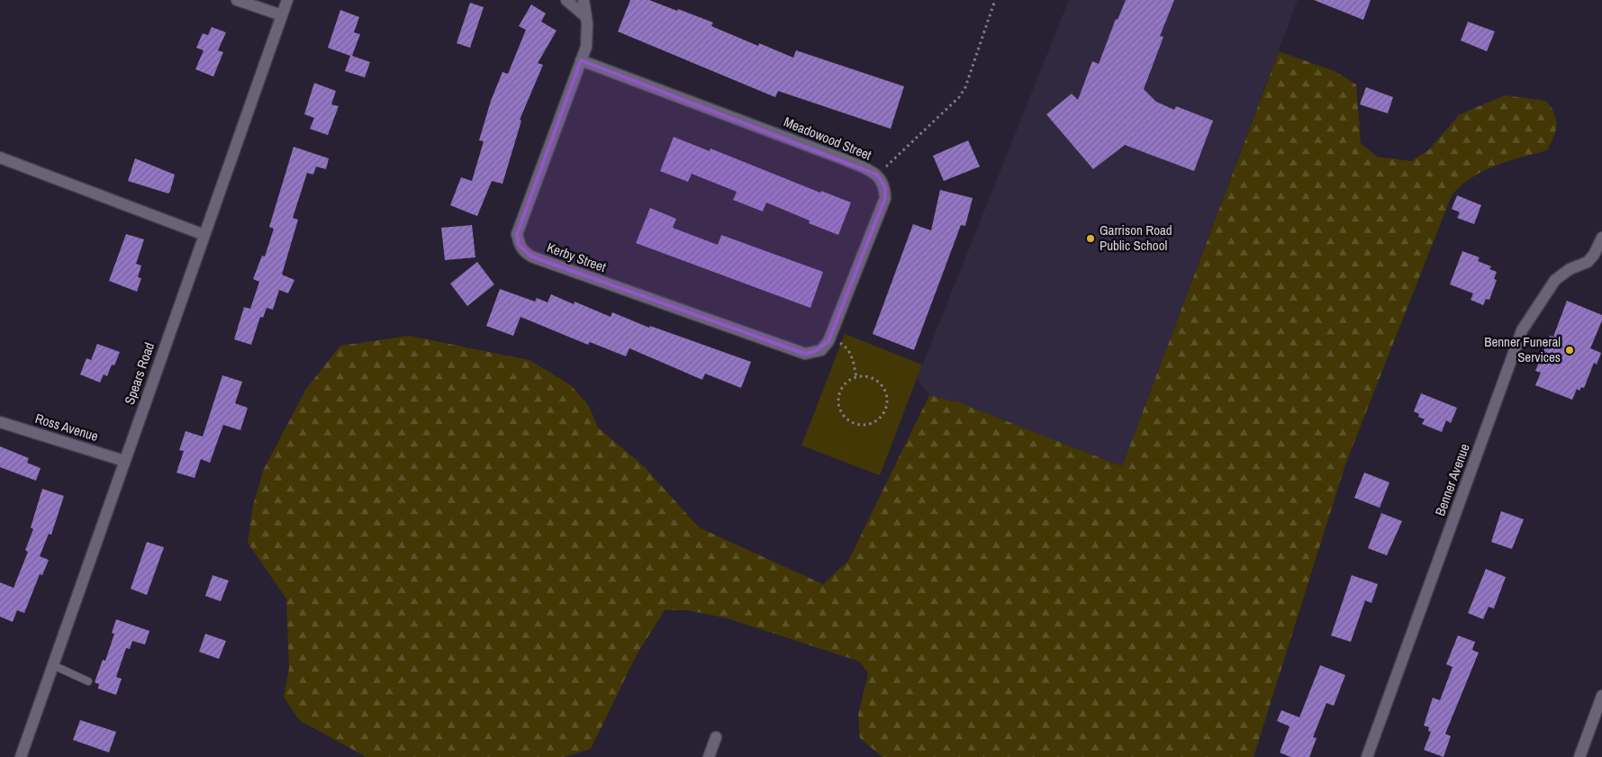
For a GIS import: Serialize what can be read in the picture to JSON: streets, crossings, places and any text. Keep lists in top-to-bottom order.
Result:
{
  "streets": {
    "street": [
      "Meadowood Street",
      "Kerby Street",
      "Spears Road",
      "Ross Avenue",
      "Benner Avenue"
    ]
  },
  "crossings": [
    ["Meadowood Street", "Kerby Street"],
    ["Spears Road", "Ross Avenue"]
  ],
  "places": ["Garrison Road Public School", "Benner Funeral Services"]
}
